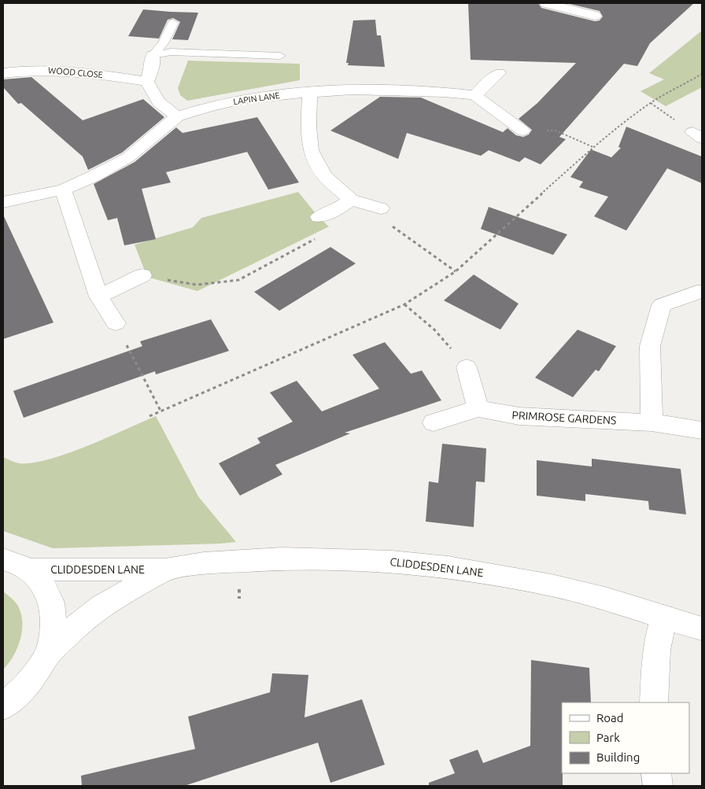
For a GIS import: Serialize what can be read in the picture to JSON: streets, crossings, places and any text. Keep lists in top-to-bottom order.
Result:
{
  "streets": {
    "street": [
      "WOOD CLOSE",
      "LAPIN LANE",
      "PRIMROSE GARDENS",
      "CLIDDESDEN LANE"
    ]
  },
  "legend": ["Road", "Park", "Building"]
}
